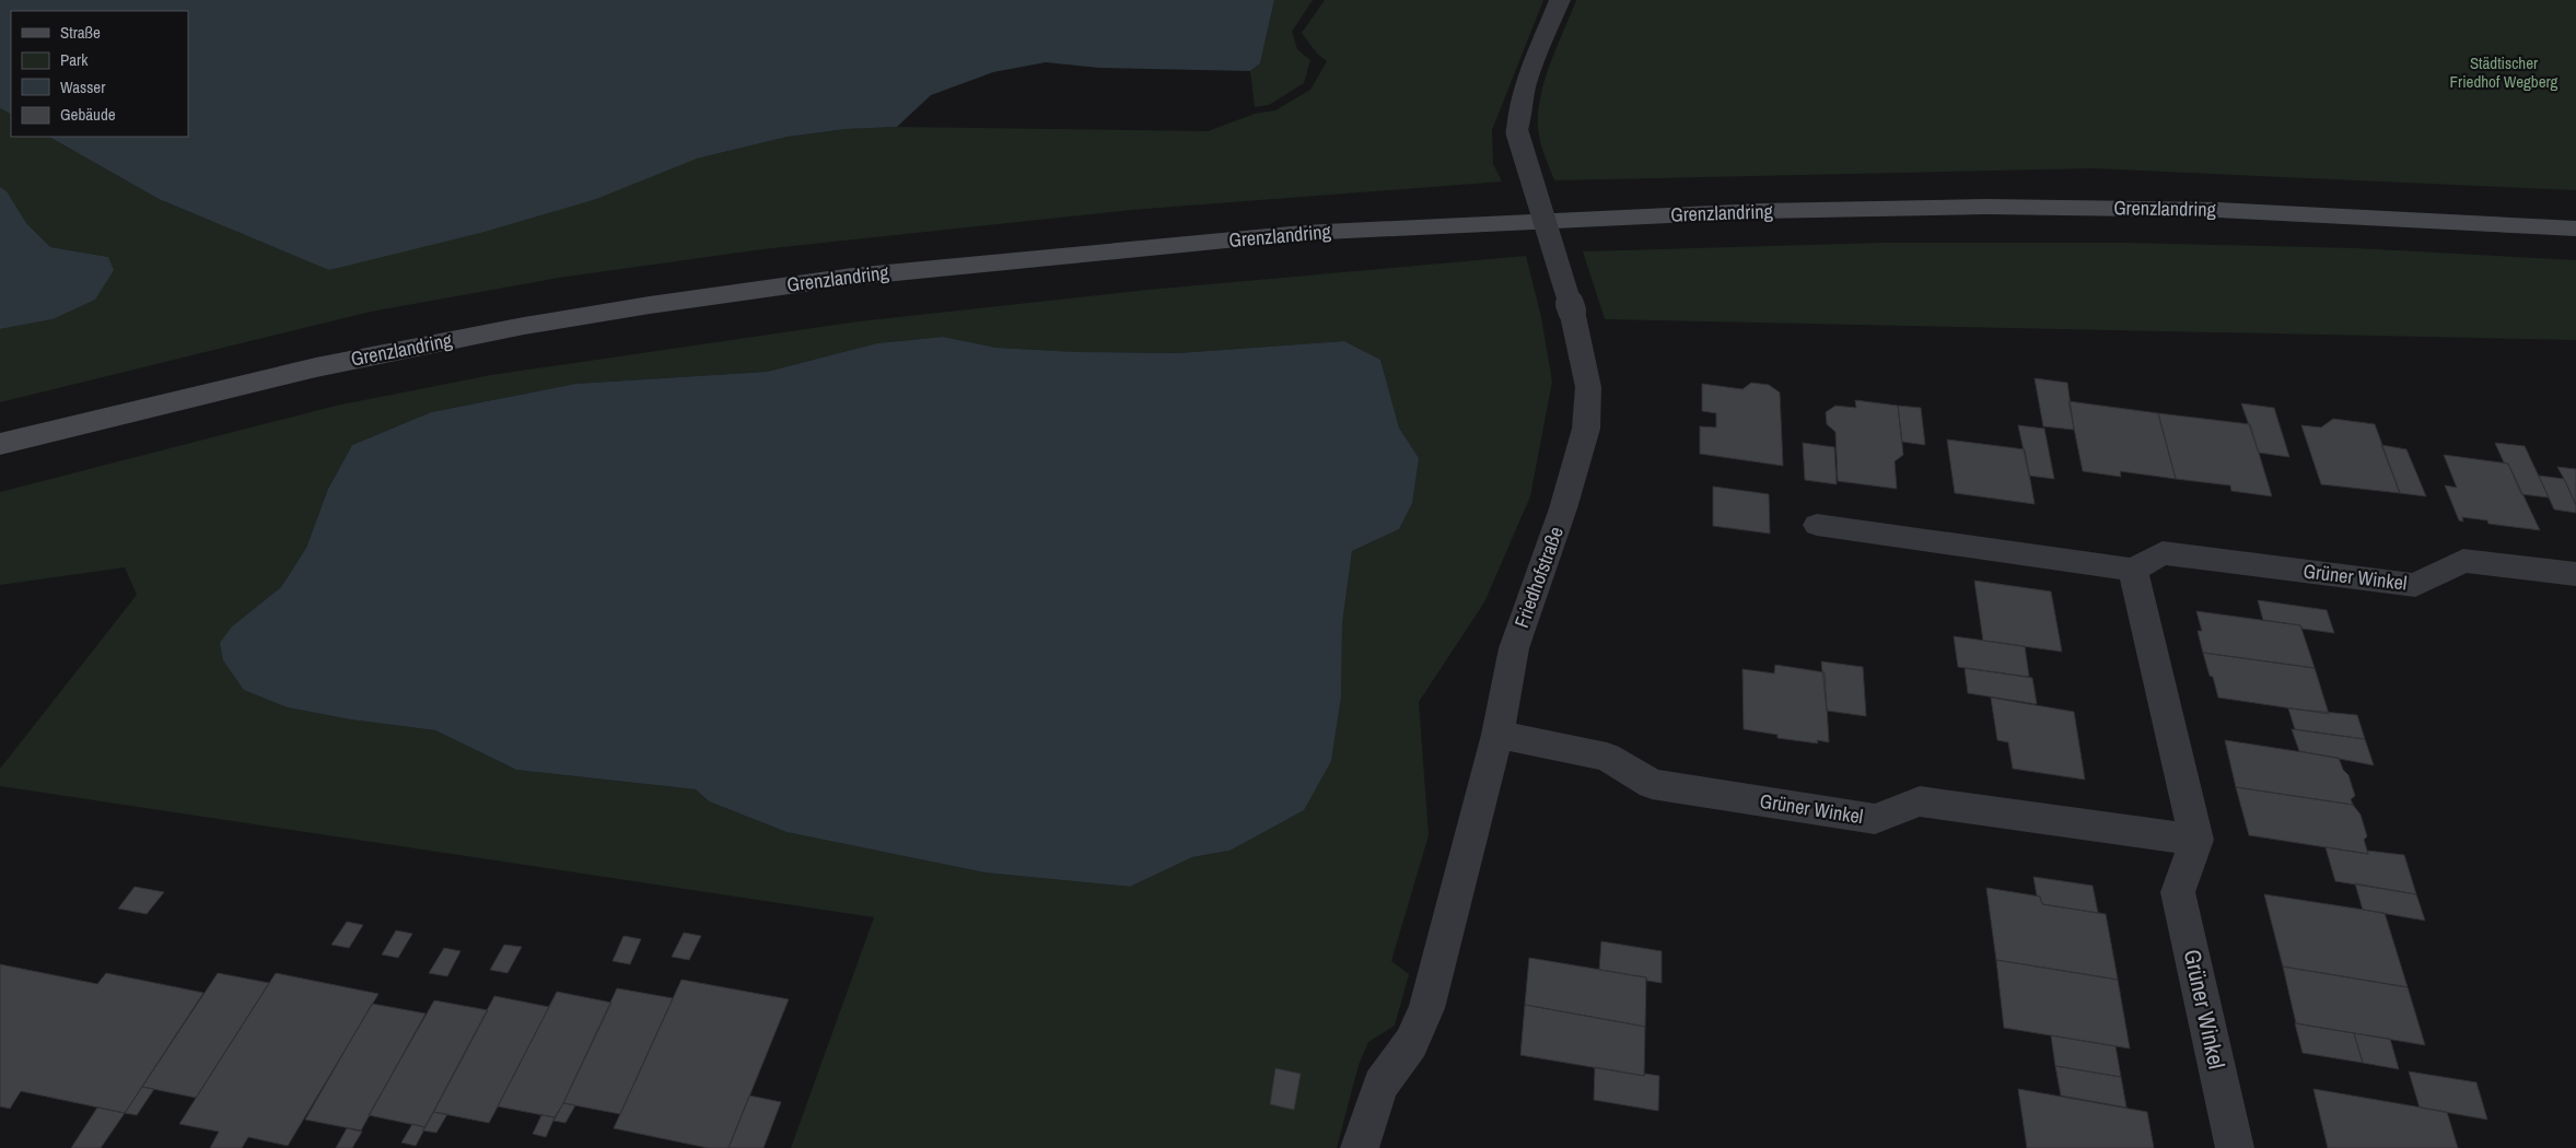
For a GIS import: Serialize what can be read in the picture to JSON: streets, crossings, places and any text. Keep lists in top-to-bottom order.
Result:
{
  "streets": {
    "main road": ["Grenzlandring"],
    "street": ["Friedhofstraße", "Grüner Winkel"]
  },
  "crossings": [
    ["Friedhofstraße", "Grüner Winkel"]
  ],
  "parks": ["Städtischer Friedhof Wegberg"],
  "legend": [
    "Straße",
    "Park",
    "Wasser",
    "Gebäude"
  ]
}
